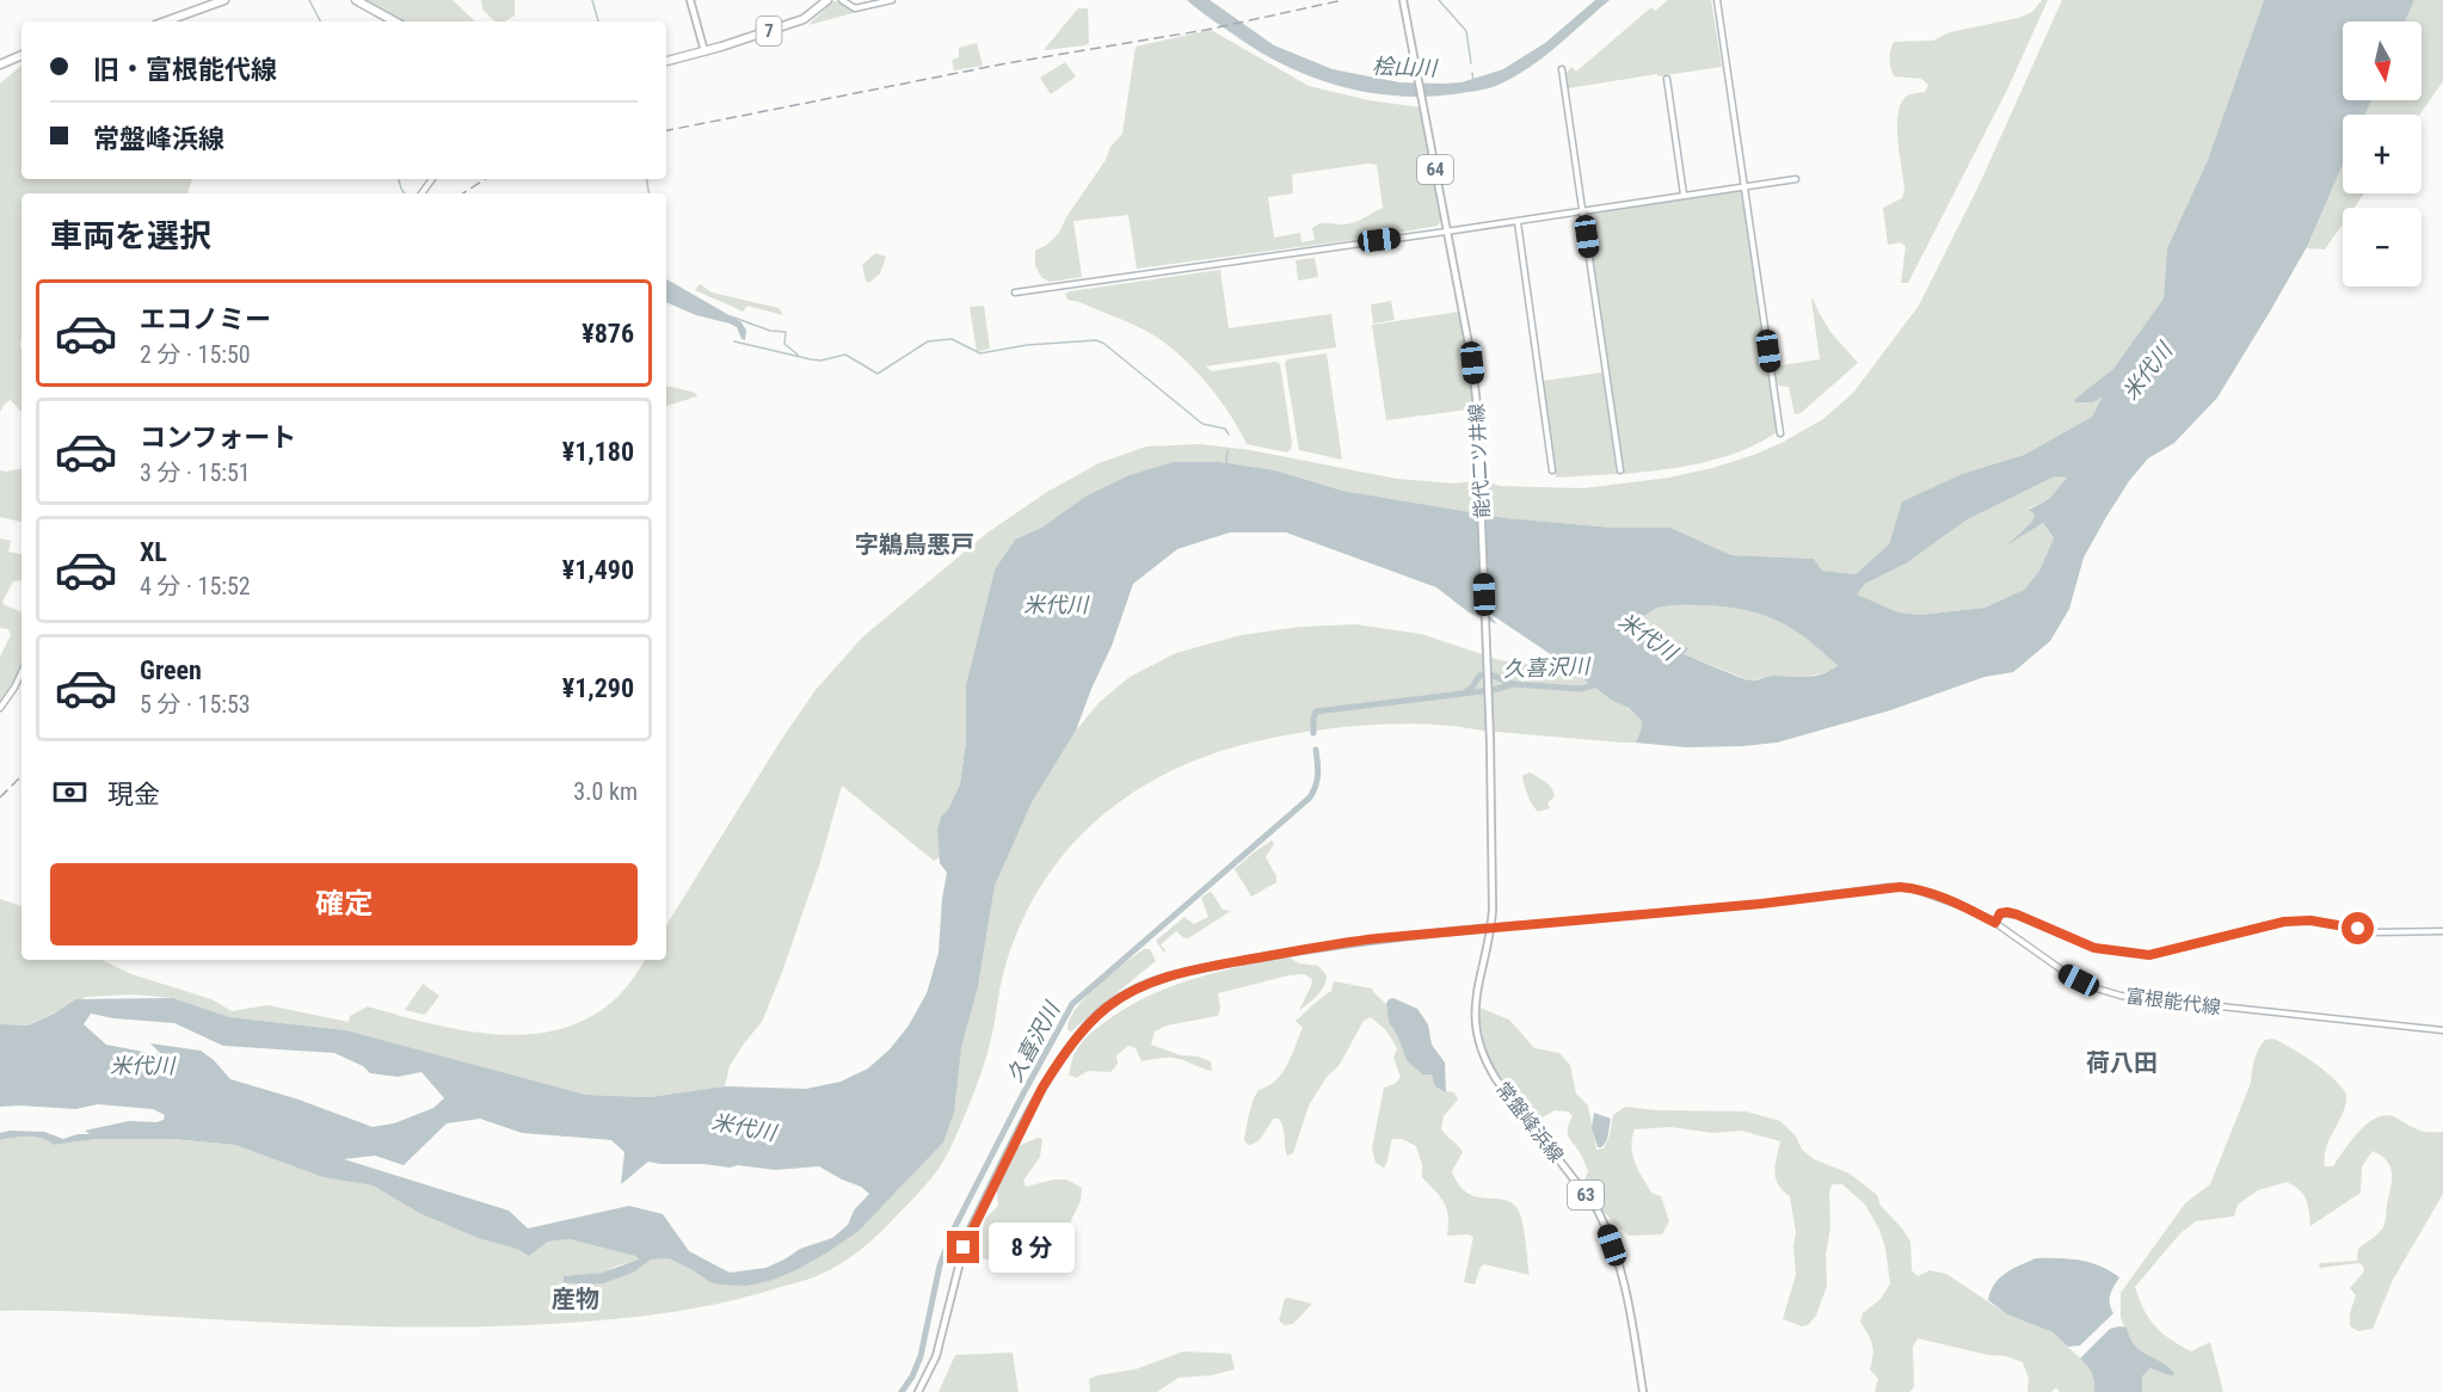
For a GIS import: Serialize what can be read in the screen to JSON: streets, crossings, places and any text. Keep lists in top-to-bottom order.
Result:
{
  "streets": {
    "highway": ["7"],
    "main road": [
      "64",
      "能代二ツ井線",
      "富根能代線",
      "常盤峰浜線",
      "63"
    ]
  },
  "crossings": [
    ["能代二ツ井線", "富根能代線"],
    ["能代二ツ井線", "常盤峰浜線"],
    ["富根能代線", "常盤峰浜線"]
  ],
  "districts": ["字鵜鳥悪戸", "荷八田", "産物"],
  "water": ["桧山川", "米代川", "久喜沢川"],
  "north": "bottom",
  "page": {
    "map_buttons": ["+", "−"],
    "banner": ["旧・富根能代線", "常盤峰浜線"],
    "heading": "車両を選択",
    "list": [
      {
        "name": "エコノミー",
        "note": "2 分 · 15:50",
        "value": "¥876"
      },
      {
        "name": "コンフォート",
        "note": "3 分 · 15:51",
        "value": "¥1,180"
      },
      {
        "name": "XL",
        "note": "4 分 · 15:52",
        "value": "¥1,490"
      },
      {
        "name": "Green",
        "note": "5 分 · 15:53",
        "value": "¥1,290"
      }
    ],
    "pay": ["現金", "3.0 km"],
    "buttons": "確定",
    "bubble": "8 分"
  }
}
